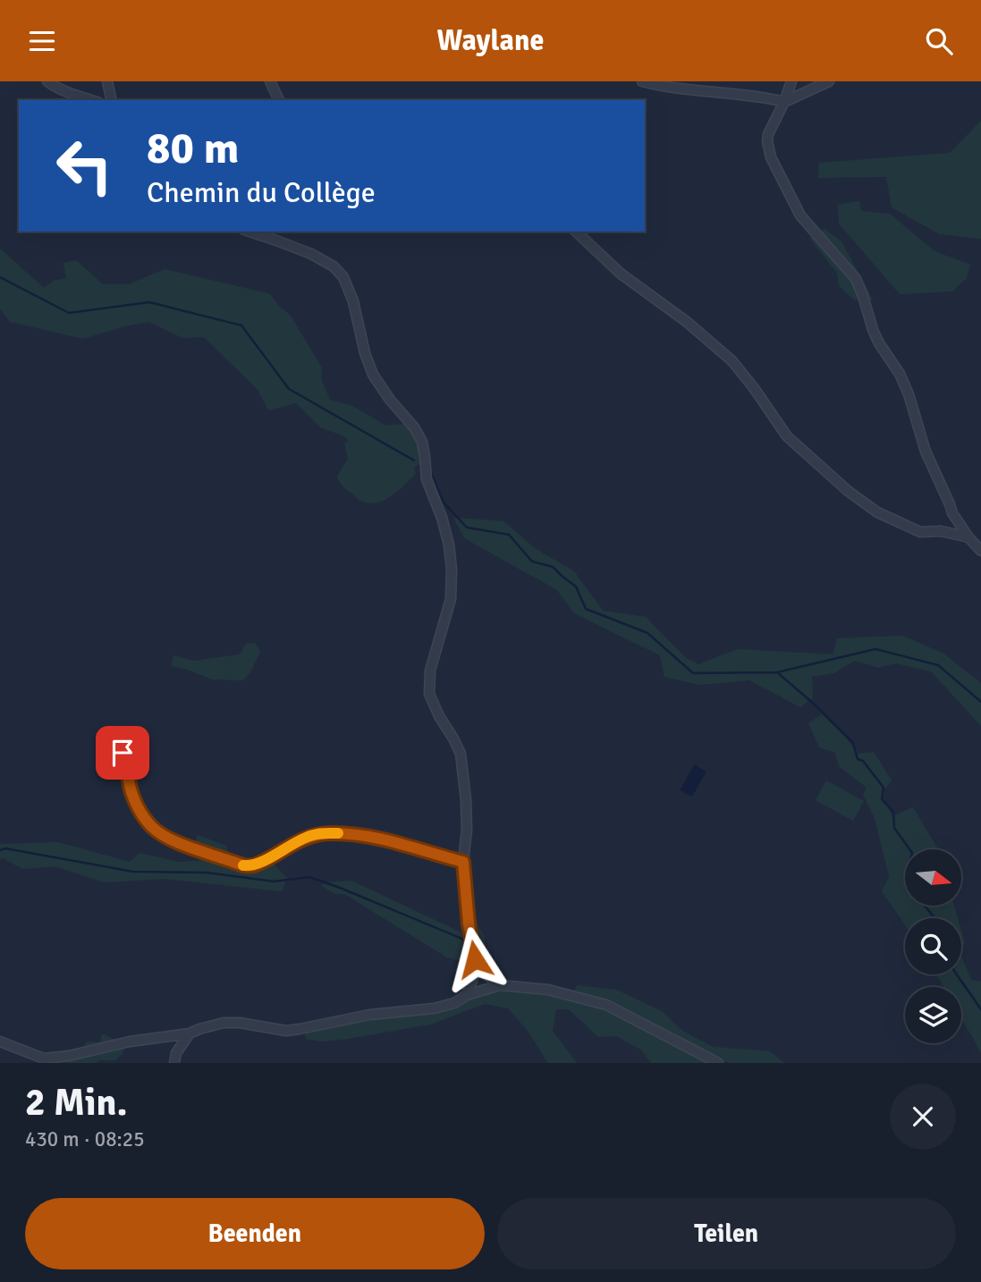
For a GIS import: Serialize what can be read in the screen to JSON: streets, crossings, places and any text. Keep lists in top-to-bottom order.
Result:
{
  "north": "right",
  "page": {
    "header": "Waylane",
    "turn": ["80 m", "Chemin du Collège"],
    "heading": ["2 Min.", "430 m · 08:25"],
    "buttons": ["Beenden", "Teilen"]
  }
}
